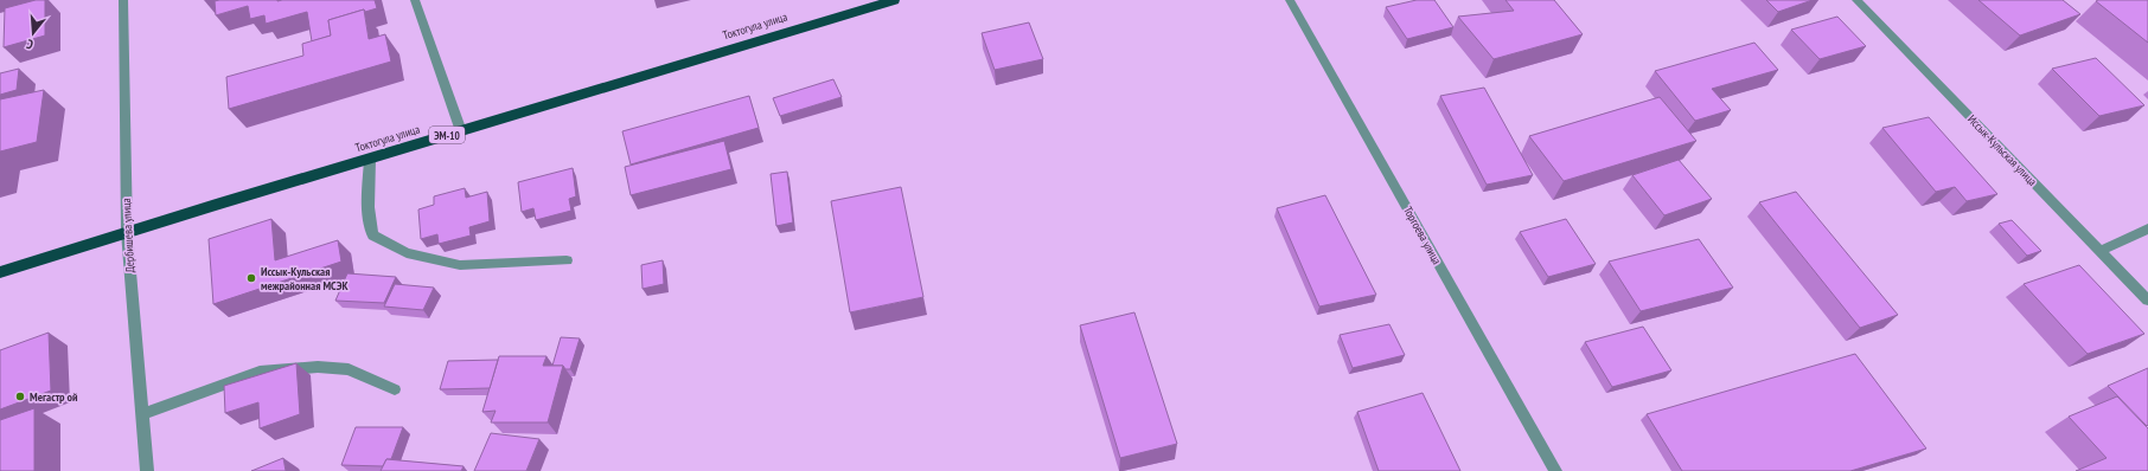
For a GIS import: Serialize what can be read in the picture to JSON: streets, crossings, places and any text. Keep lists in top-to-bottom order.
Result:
{
  "streets": {
    "highway": ["Токтогула улица", "ЭМ-10"],
    "street": ["Иссык-Кульская улица", "Дербишева улица", "Торгоева улица"]
  },
  "crossings": [
    ["Токтогула улица", "Дербишева улица"]
  ],
  "places": ["Иссык-Кульская межрайонная МСЭК", "Мегастр ой"],
  "north": "bottom"
}
